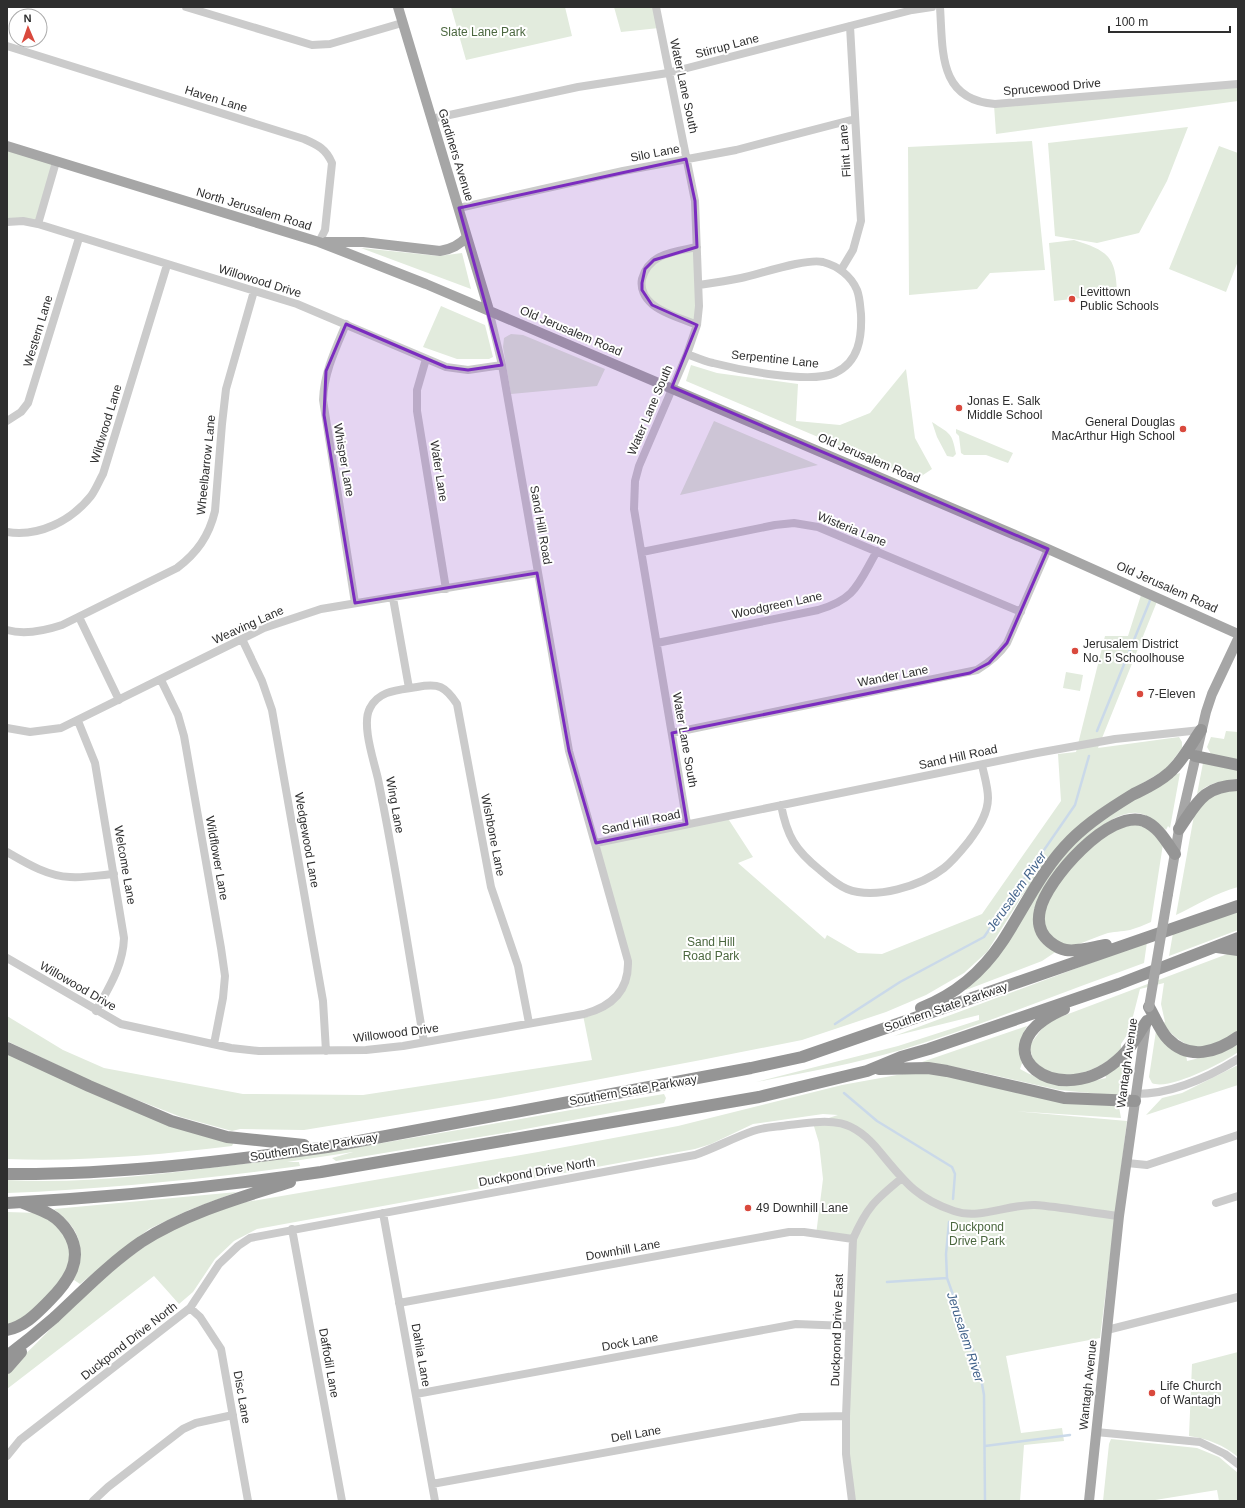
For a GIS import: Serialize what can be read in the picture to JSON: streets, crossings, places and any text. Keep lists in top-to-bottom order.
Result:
{
  "streets": {
    "highway": ["Southern State Parkway"],
    "main road": [
      "Gardiners Avenue",
      "North Jerusalem Road",
      "Old Jerusalem Road",
      "Wantagh Avenue"
    ],
    "street": [
      "Stirrup Lane",
      "Water Lane South",
      "Sprucewood Drive",
      "Haven Lane",
      "Flint Lane",
      "Silo Lane",
      "Willowood Drive",
      "Western Lane",
      "Serpentine Lane",
      "Wildwood Lane",
      "Whisper Lane",
      "Wheelbarrow Lane",
      "Wafer Lane",
      "Sand Hill Road",
      "Wisteria Lane",
      "Woodgreen Lane",
      "Weaving Lane",
      "Wander Lane",
      "Wing Lane",
      "Wishbone Lane",
      "Wedgewood Lane",
      "Wildflower Lane",
      "Welcome Lane",
      "Duckpond Drive North",
      "Downhill Lane",
      "Duckpond Drive East",
      "Dock Lane",
      "Dahlia Lane",
      "Daffodil Lane",
      "Disc Lane",
      "Dell Lane"
    ]
  },
  "crossings": [
    ["Stirrup Lane", "Water Lane South"],
    ["Stirrup Lane", "Flint Lane"],
    ["Stirrup Lane", "Gardiners Avenue"],
    ["Water Lane South", "Silo Lane"],
    ["Water Lane South", "Old Jerusalem Road"],
    ["Water Lane South", "Serpentine Lane"],
    ["Water Lane South", "Sand Hill Road"],
    ["Water Lane South", "Wisteria Lane"],
    ["Water Lane South", "Woodgreen Lane"],
    ["Water Lane South", "Wander Lane"],
    ["Haven Lane", "North Jerusalem Road"],
    ["Flint Lane", "Silo Lane"],
    ["Flint Lane", "Serpentine Lane"],
    ["Silo Lane", "Gardiners Avenue"],
    ["Gardiners Avenue", "North Jerusalem Road"],
    ["Gardiners Avenue", "Old Jerusalem Road"],
    ["Gardiners Avenue", "Sand Hill Road"],
    ["North Jerusalem Road", "Old Jerusalem Road"],
    ["North Jerusalem Road", "Sand Hill Road"],
    ["Willowood Drive", "Western Lane"],
    ["Willowood Drive", "Wildwood Lane"],
    ["Willowood Drive", "Whisper Lane"],
    ["Willowood Drive", "Wheelbarrow Lane"],
    ["Willowood Drive", "Wafer Lane"],
    ["Willowood Drive", "Sand Hill Road"],
    ["Willowood Drive", "Wing Lane"],
    ["Willowood Drive", "Wishbone Lane"],
    ["Willowood Drive", "Wedgewood Lane"],
    ["Willowood Drive", "Wildflower Lane"],
    ["Willowood Drive", "Welcome Lane"],
    ["Old Jerusalem Road", "Sand Hill Road"],
    ["Old Jerusalem Road", "Wander Lane"],
    ["Whisper Lane", "Weaving Lane"],
    ["Wafer Lane", "Weaving Lane"],
    ["Sand Hill Road", "Weaving Lane"],
    ["Sand Hill Road", "Wantagh Avenue"],
    ["Wisteria Lane", "Woodgreen Lane"],
    ["Wisteria Lane", "Wander Lane"],
    ["Weaving Lane", "Wedgewood Lane"],
    ["Weaving Lane", "Wildflower Lane"],
    ["Weaving Lane", "Welcome Lane"],
    ["Wing Lane", "Wishbone Lane"],
    ["Wantagh Avenue", "Duckpond Drive North"],
    ["Duckpond Drive North", "Duckpond Drive East"],
    ["Duckpond Drive North", "Dahlia Lane"],
    ["Duckpond Drive North", "Daffodil Lane"],
    ["Duckpond Drive North", "Disc Lane"],
    ["Downhill Lane", "Duckpond Drive East"],
    ["Downhill Lane", "Dahlia Lane"],
    ["Duckpond Drive East", "Dock Lane"],
    ["Duckpond Drive East", "Dell Lane"],
    ["Dock Lane", "Dahlia Lane"],
    ["Dahlia Lane", "Dell Lane"]
  ],
  "water": ["Jerusalem River"],
  "parks": ["Slate Lane Park", "Sand Hill Road Park", "Duckpond Drive Park"],
  "places": [
    "Levittown Public Schools",
    "Jonas E. Salk Middle School",
    "General Douglas MacArthur High School",
    "Jerusalem District No. 5 Schoolhouse",
    "7-Eleven",
    "49 Downhill Lane",
    "Life Church of Wantagh"
  ],
  "scale_bar": "100 m",
  "north": "top"
}
